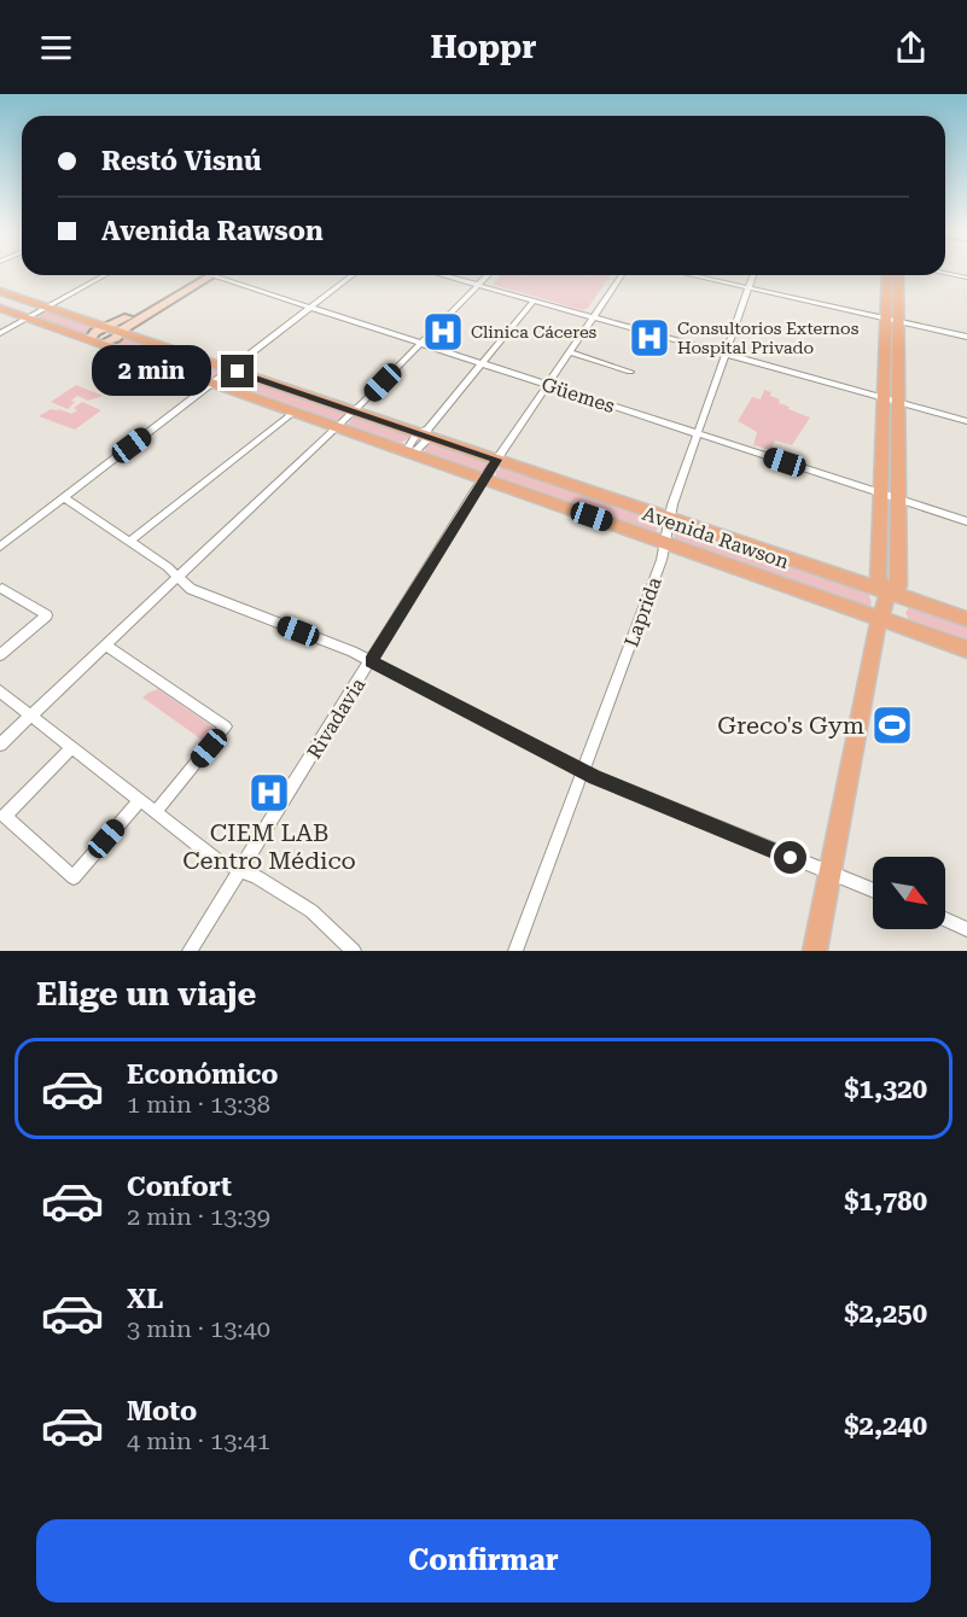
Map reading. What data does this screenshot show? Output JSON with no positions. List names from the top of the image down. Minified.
{"streets":{"main road":["Avenida Rawson"],"street":["Güemes","Laprida","Rivadavia"]},"crossings":[["Güemes","Laprida"],["Güemes","Rivadavia"],["Avenida Rawson","Laprida"],["Avenida Rawson","Rivadavia"]],"places":{"hospital":["Clinica Cáceres","Consultorios Externos Hospital Privado","CIEM LAB Centro Médico"],"sports":["Greco's Gym"]},"north":"bottom right","page":{"header":"Hoppr","banner":["Restó Visnú","Avenida Rawson"],"bubble":"2 min","heading":"Elige un viaje","list":[{"name":"Económico","note":"1 min · 13:38","value":"$1,320"},{"name":"Confort","note":"2 min · 13:39","value":"$1,780"},{"name":"XL","note":"3 min · 13:40","value":"$2,250"},{"name":"Moto","note":"4 min · 13:41","value":"$2,240"}],"buttons":"Confirmar"}}
